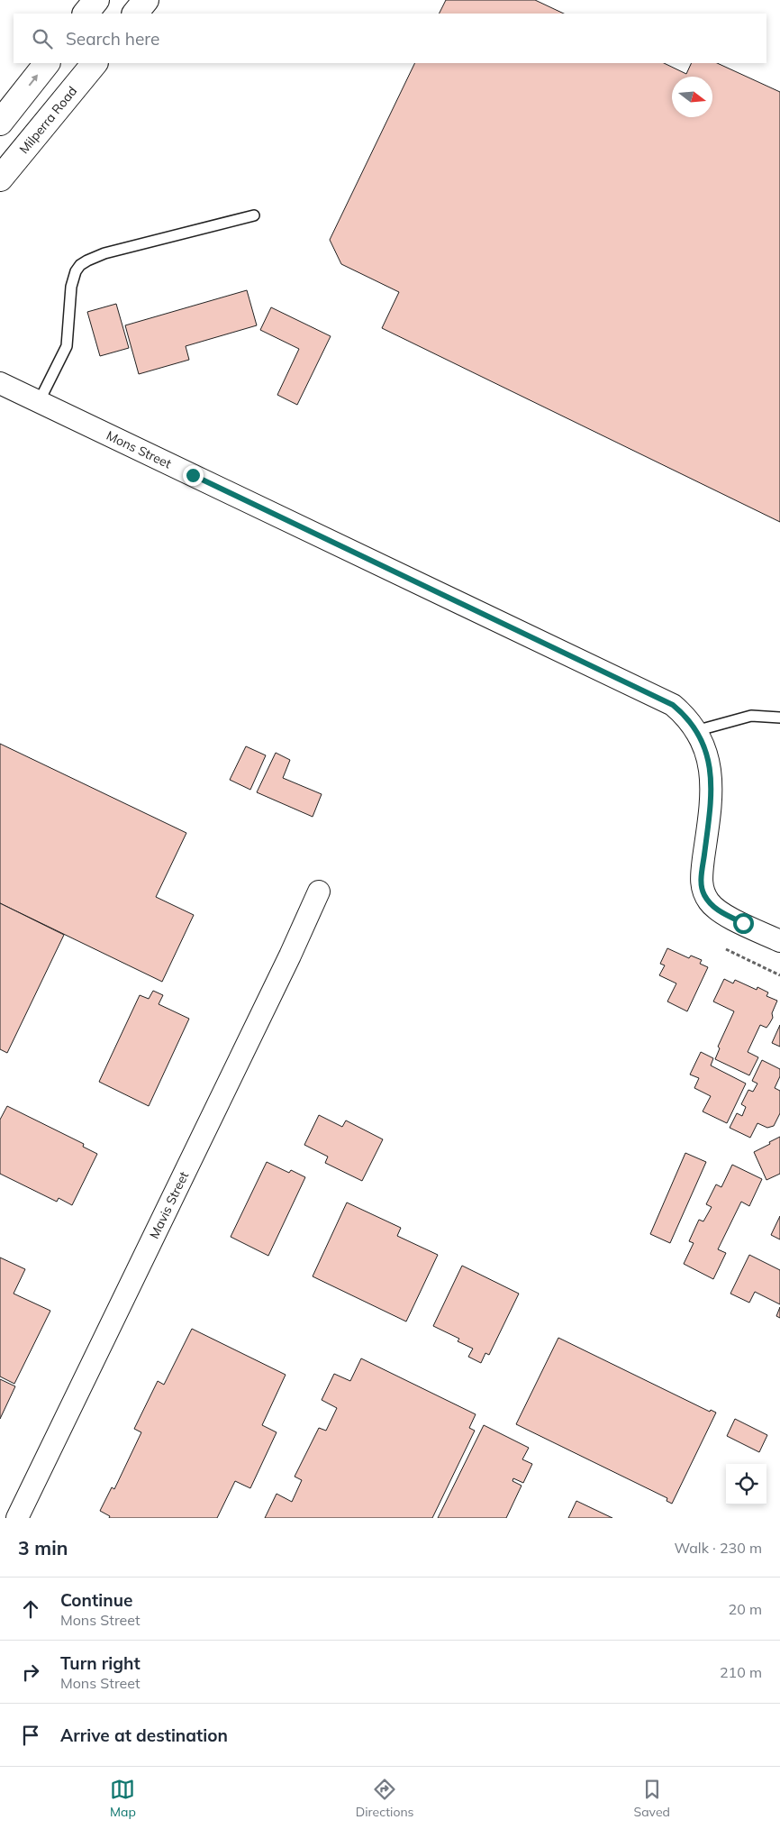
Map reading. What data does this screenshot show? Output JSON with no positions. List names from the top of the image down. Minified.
{"streets":{"highway":["Milperra Road"],"street":["Mons Street","Mavis Street"]},"north":"right","page":{"search":"Search here","heading":["3 min","Walk · 230 m"],"list":[["Continue","Mons Street","20 m"],["Turn right","Mons Street","210 m"],"Arrive at destination"],"nav":["Map","Directions","Saved"]}}
